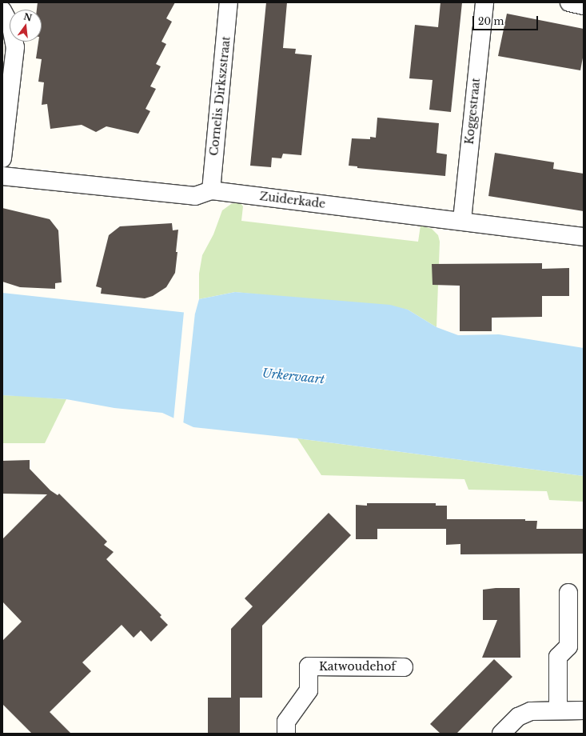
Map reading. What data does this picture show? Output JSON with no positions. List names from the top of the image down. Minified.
{"streets":{"street":["Cornelis Dirkszstraat","Koggestraat","Zuiderkade","Katwoudehof"]},"crossings":[["Cornelis Dirkszstraat","Zuiderkade"],["Koggestraat","Zuiderkade"]],"water":["Urkervaart"],"scale_bar":"20 m","north":"top"}
